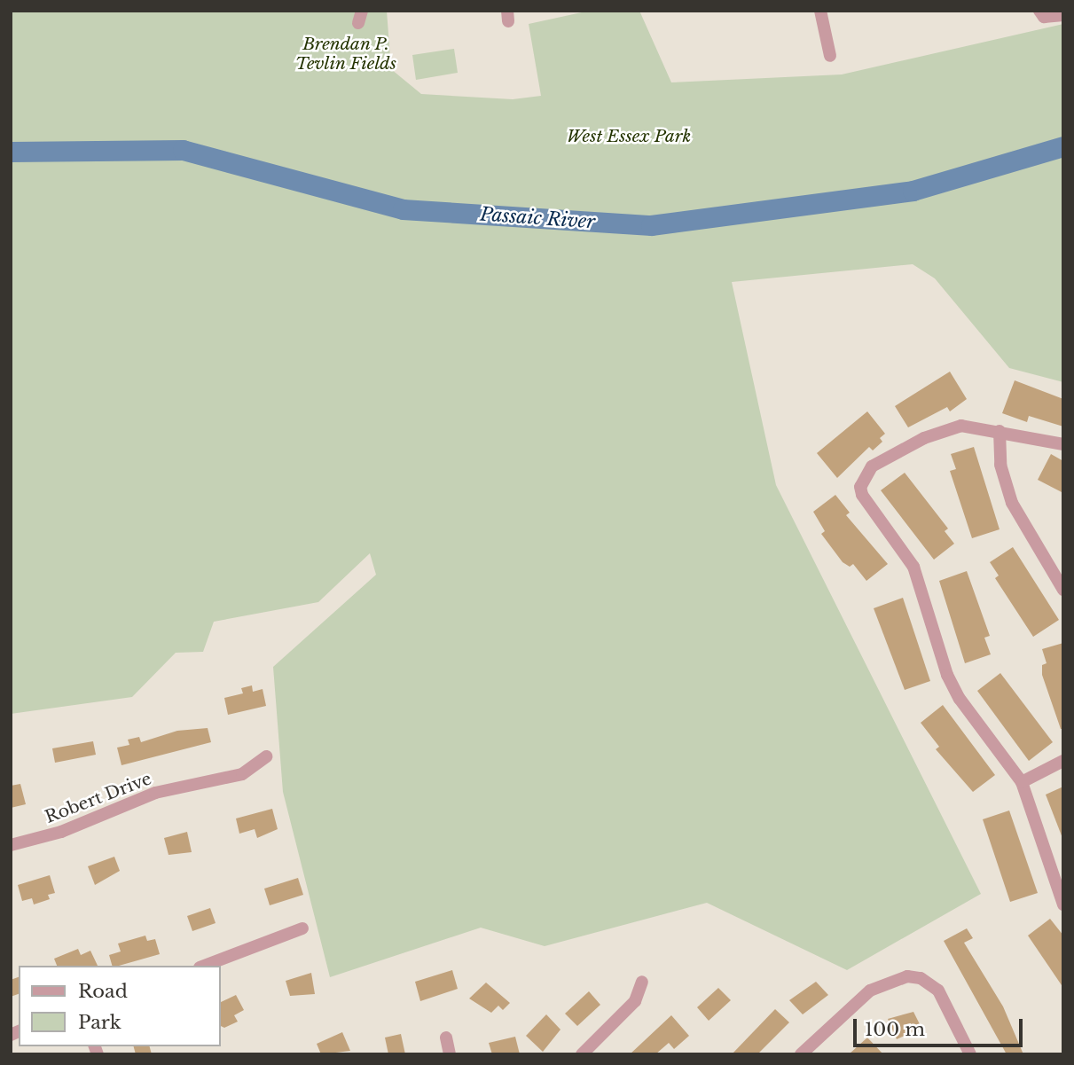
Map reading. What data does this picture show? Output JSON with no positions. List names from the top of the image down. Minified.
{"streets":{"street":["Robert Drive"]},"water":["Passaic River"],"parks":["Brendan P. Tevlin Fields","West Essex Park"],"legend":["Road","Park"],"scale_bar":"100 m"}
